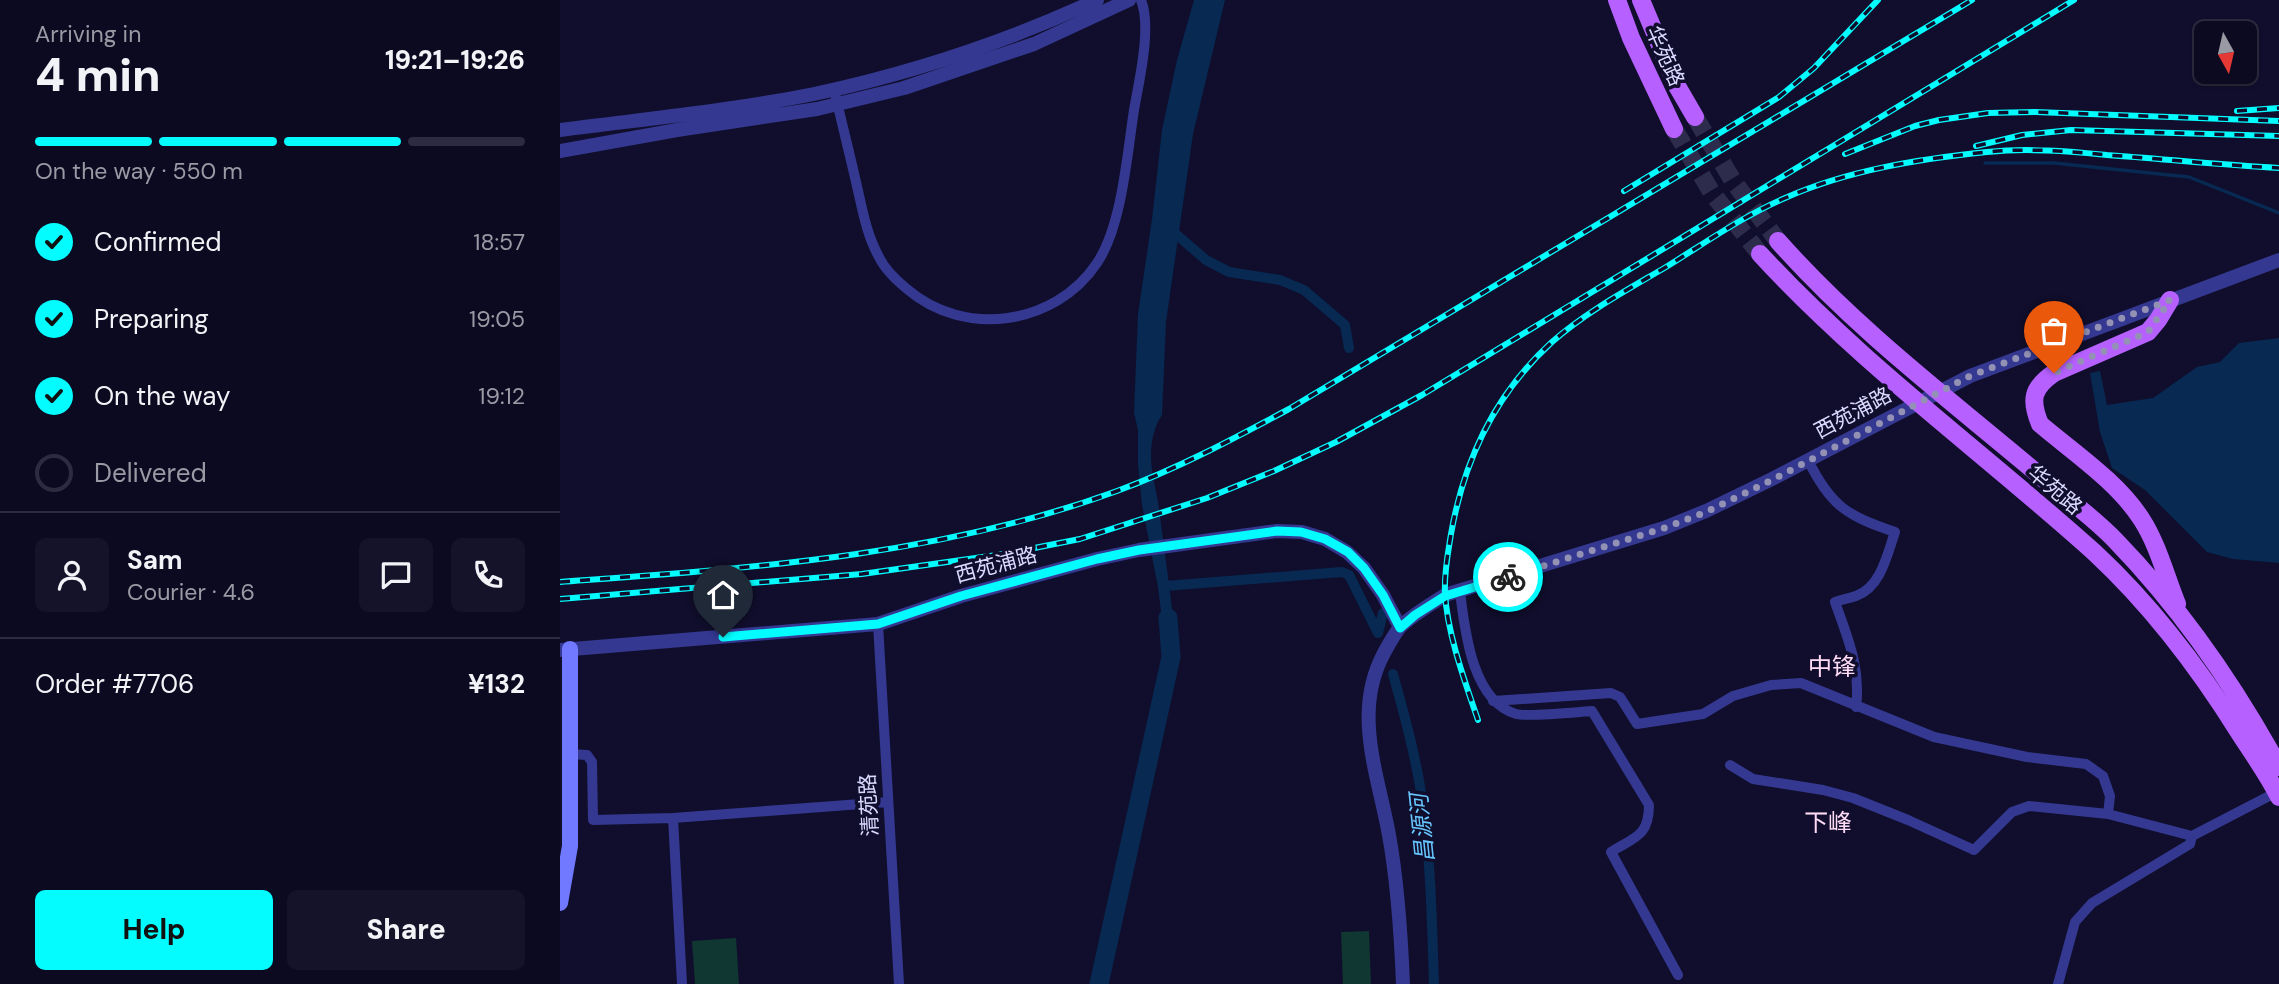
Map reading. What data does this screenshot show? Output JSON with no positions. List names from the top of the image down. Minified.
{"streets":{"main road":["华苑路"],"street":["西苑浦路","清苑路"]},"crossings":[["西苑浦路","清苑路"]],"districts":["中锋","下峰"],"water":["昌源河"],"north":"bottom","page":{"heading":["4 min","Arriving in","19:21–19:26"],"panel":["Sam","Courier · 4.6","Order #7706","¥132"],"bar":"On the way · 550 m","list":[["Confirmed","18:57"],["Preparing","19:05"],["On the way","19:12"],"Delivered"],"buttons":["Help","Share"]}}
